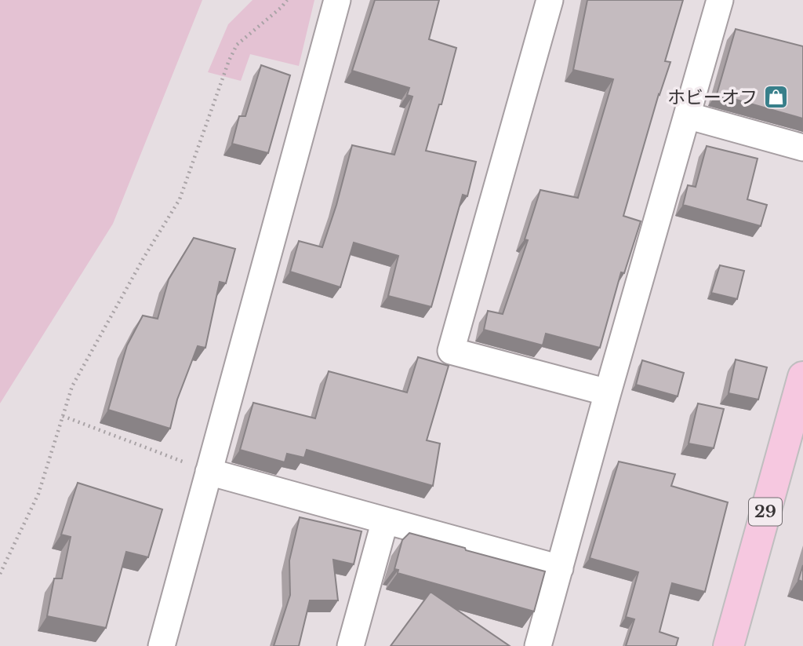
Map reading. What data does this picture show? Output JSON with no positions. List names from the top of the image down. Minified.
{"streets":{"main road":["29"]},"places":{"shop":["ホビーオフ"]}}
